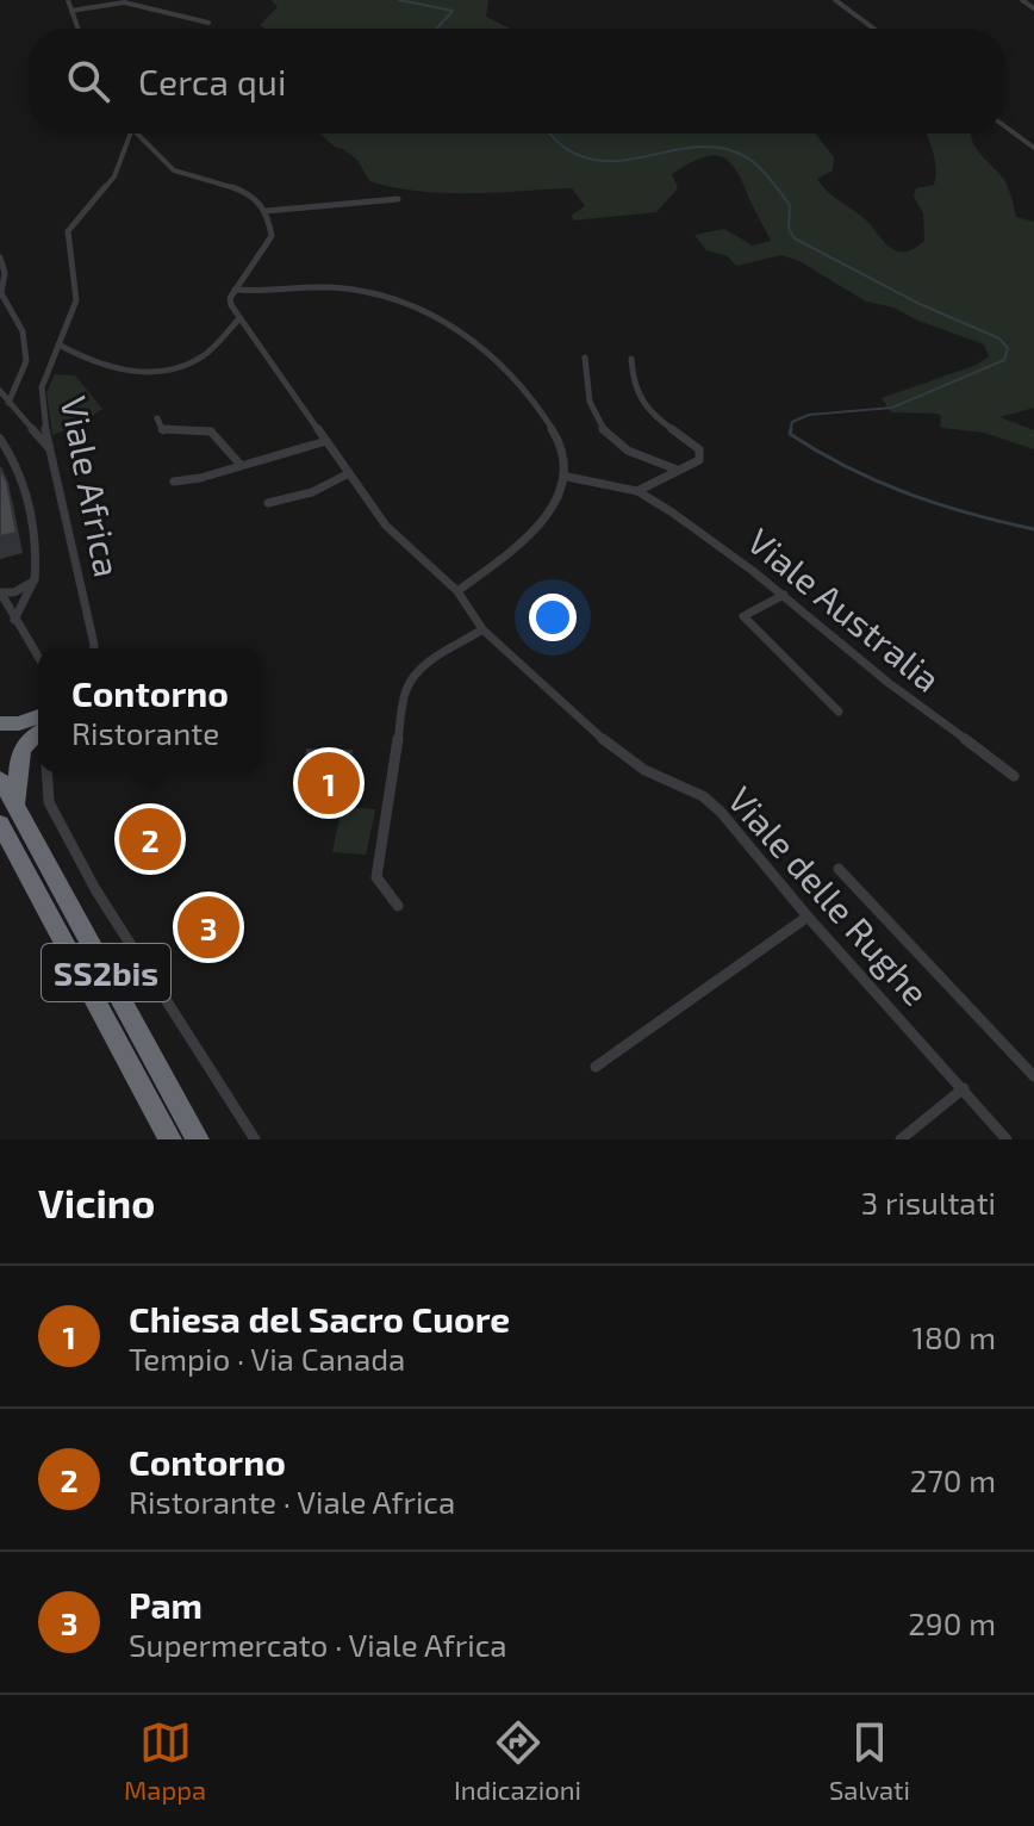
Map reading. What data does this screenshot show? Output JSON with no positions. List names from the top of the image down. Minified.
{"streets":{"highway":["SS2bis"],"street":["Viale Africa","Viale Australia","Viale delle Rughe"]},"page":{"search":"Cerca qui","popup":["Contorno","Ristorante"],"pins":["1","2","3"],"heading":["Vicino","3 risultati"],"list":[{"mark":"1","name":"Chiesa del Sacro Cuore","note":"Tempio · Via Canada","value":"180 m"},{"mark":"2","name":"Contorno","note":"Ristorante · Viale Africa","value":"270 m"},{"mark":"3","name":"Pam","note":"Supermercato · Viale Africa","value":"290 m"}],"nav":["Mappa","Indicazioni","Salvati"]}}
